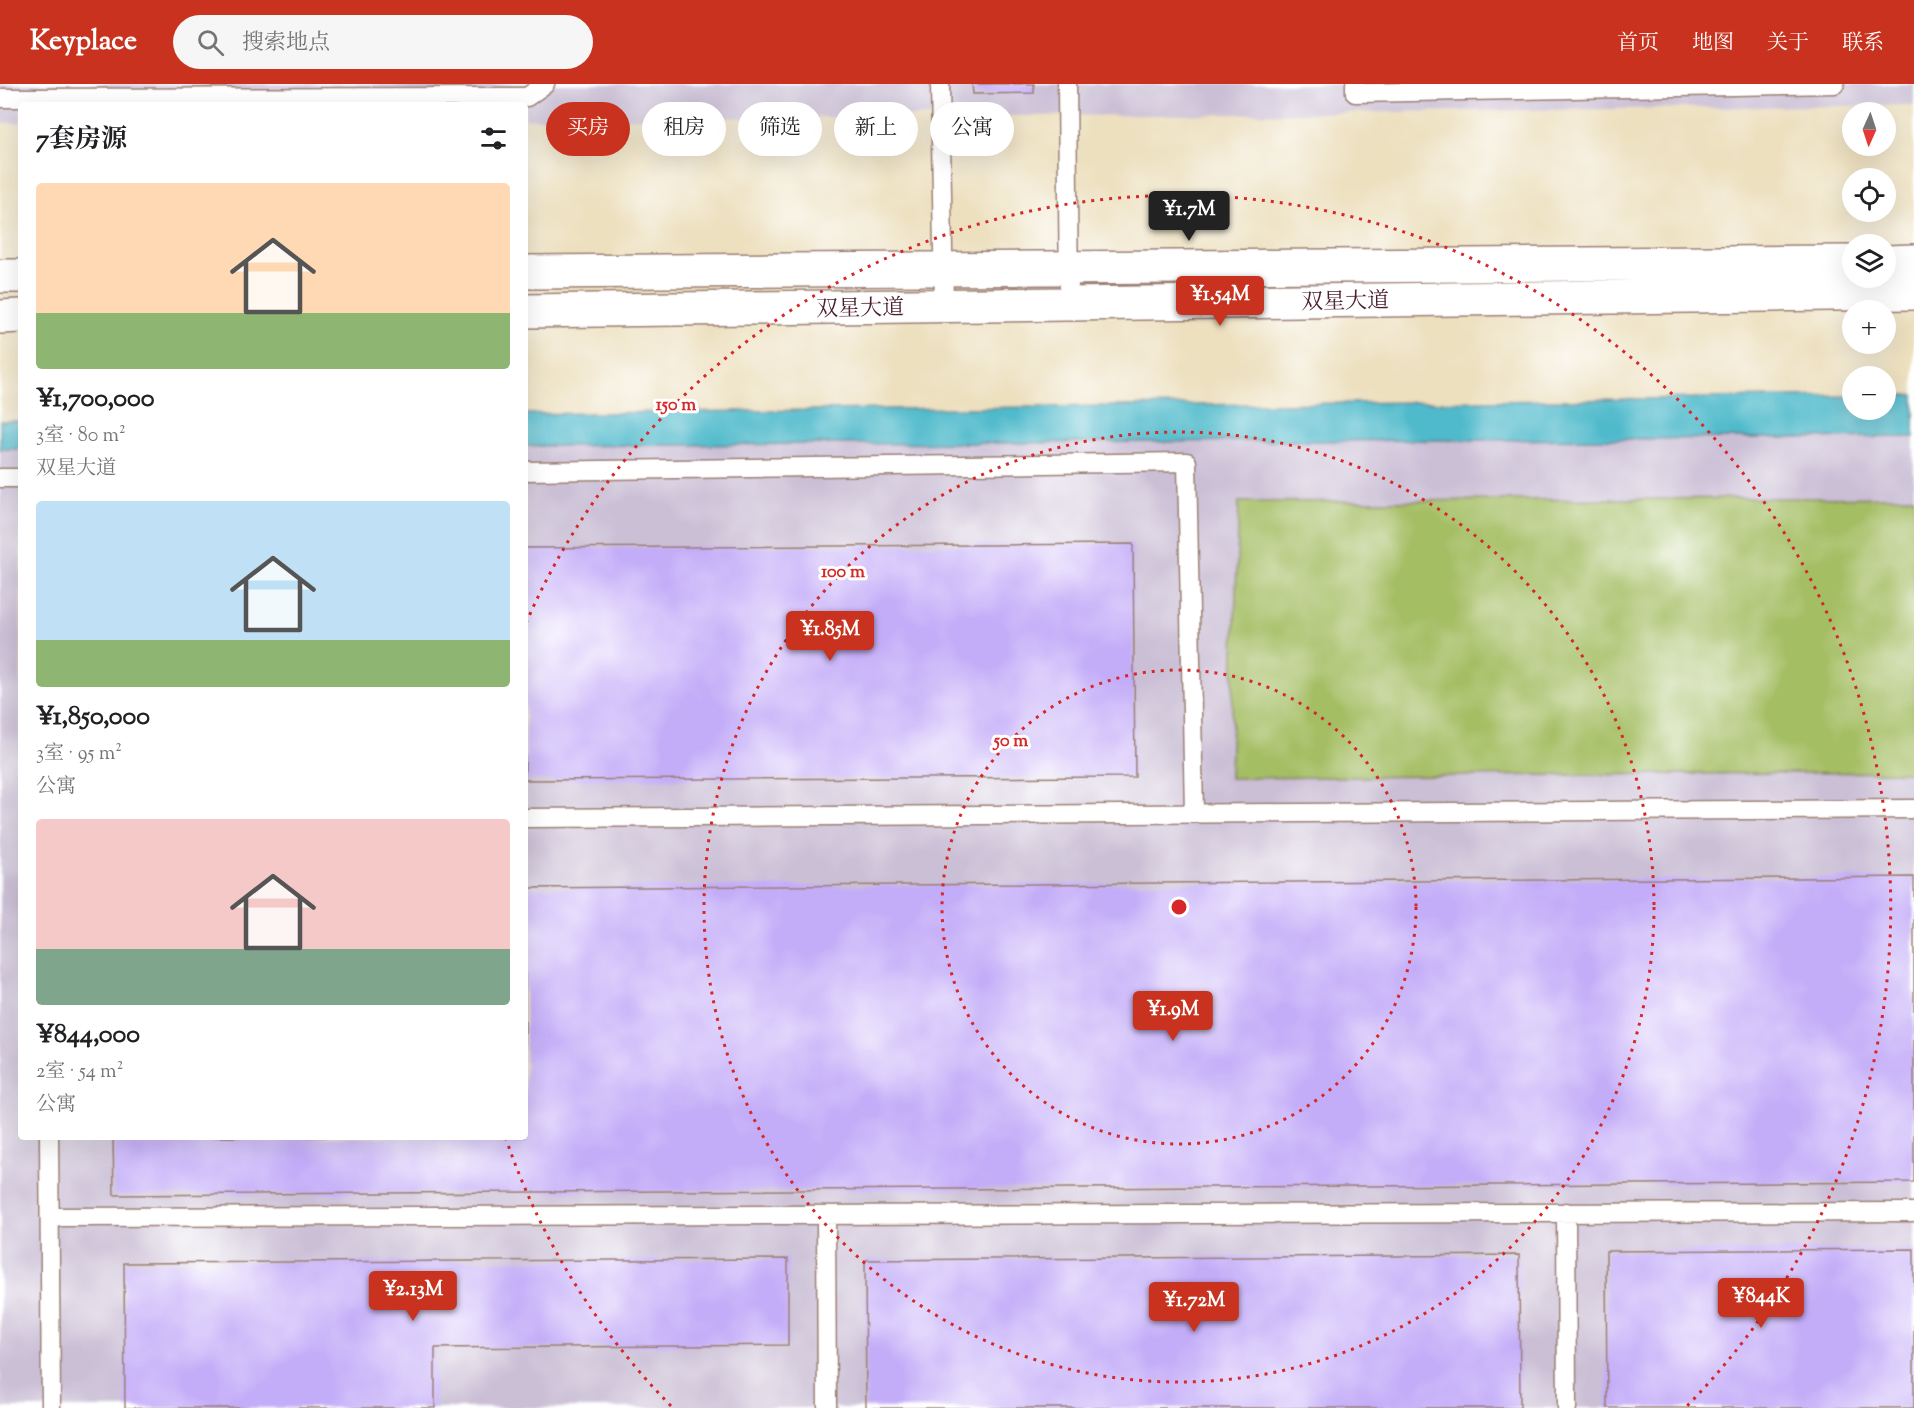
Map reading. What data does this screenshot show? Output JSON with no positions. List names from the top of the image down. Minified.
{"streets":{"street":["双星大道"]},"north":"bottom","page":{"header":"Keyplace","search":"搜索地点","nav":["首页","地图","关于","联系"],"map_buttons":["+","−"],"chip":["买房","租房","筛选","新上","公寓"],"heading":"7套房源","list":[{"name":"¥1,700,000","note":"3室 · 80 m² · 双星大道"},{"name":"¥1,850,000","note":"3室 · 95 m² · 公寓"},{"name":"¥844,000","note":"2室 · 54 m² · 公寓"}],"price":["¥1.7M","¥1.54M","¥1.85M","¥1.9M","¥2.13M","¥844K","¥1.72M"]},"rings":["150 m","100 m","50 m"]}
